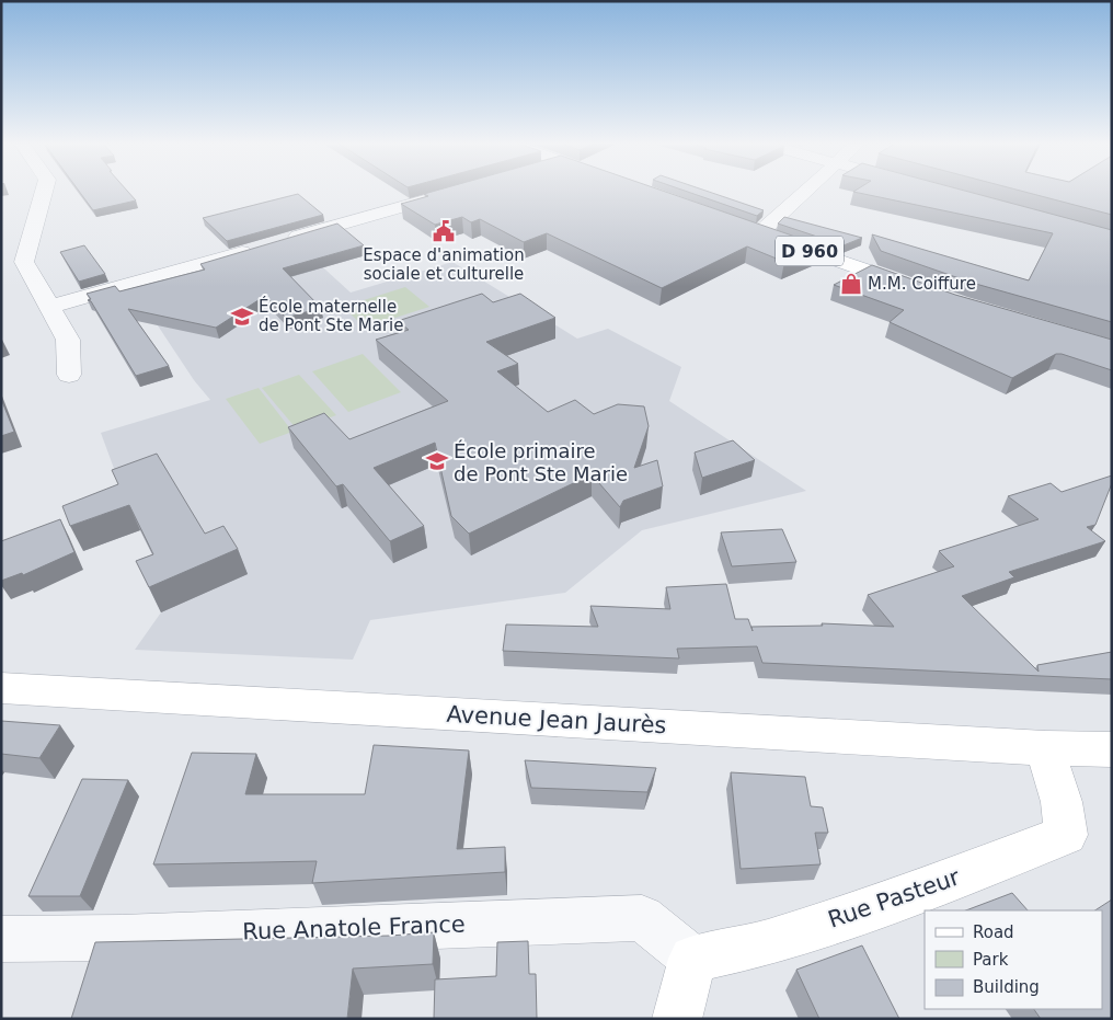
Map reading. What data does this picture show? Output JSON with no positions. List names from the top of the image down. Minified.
{"streets":{"main road":["D 960","Avenue Jean Jaurès","Rue Pasteur"],"street":["Rue Anatole France"]},"crossings":[["Avenue Jean Jaurès","Rue Pasteur"],["Rue Pasteur","Rue Anatole France"]],"places":{"public building":["Espace d'animation sociale et culturelle"],"shop":["M.M. Coiffure"],"school or university":["École maternelle de Pont Ste Marie","École primaire de Pont Ste Marie"]},"legend":["Road","Park","Building"]}
